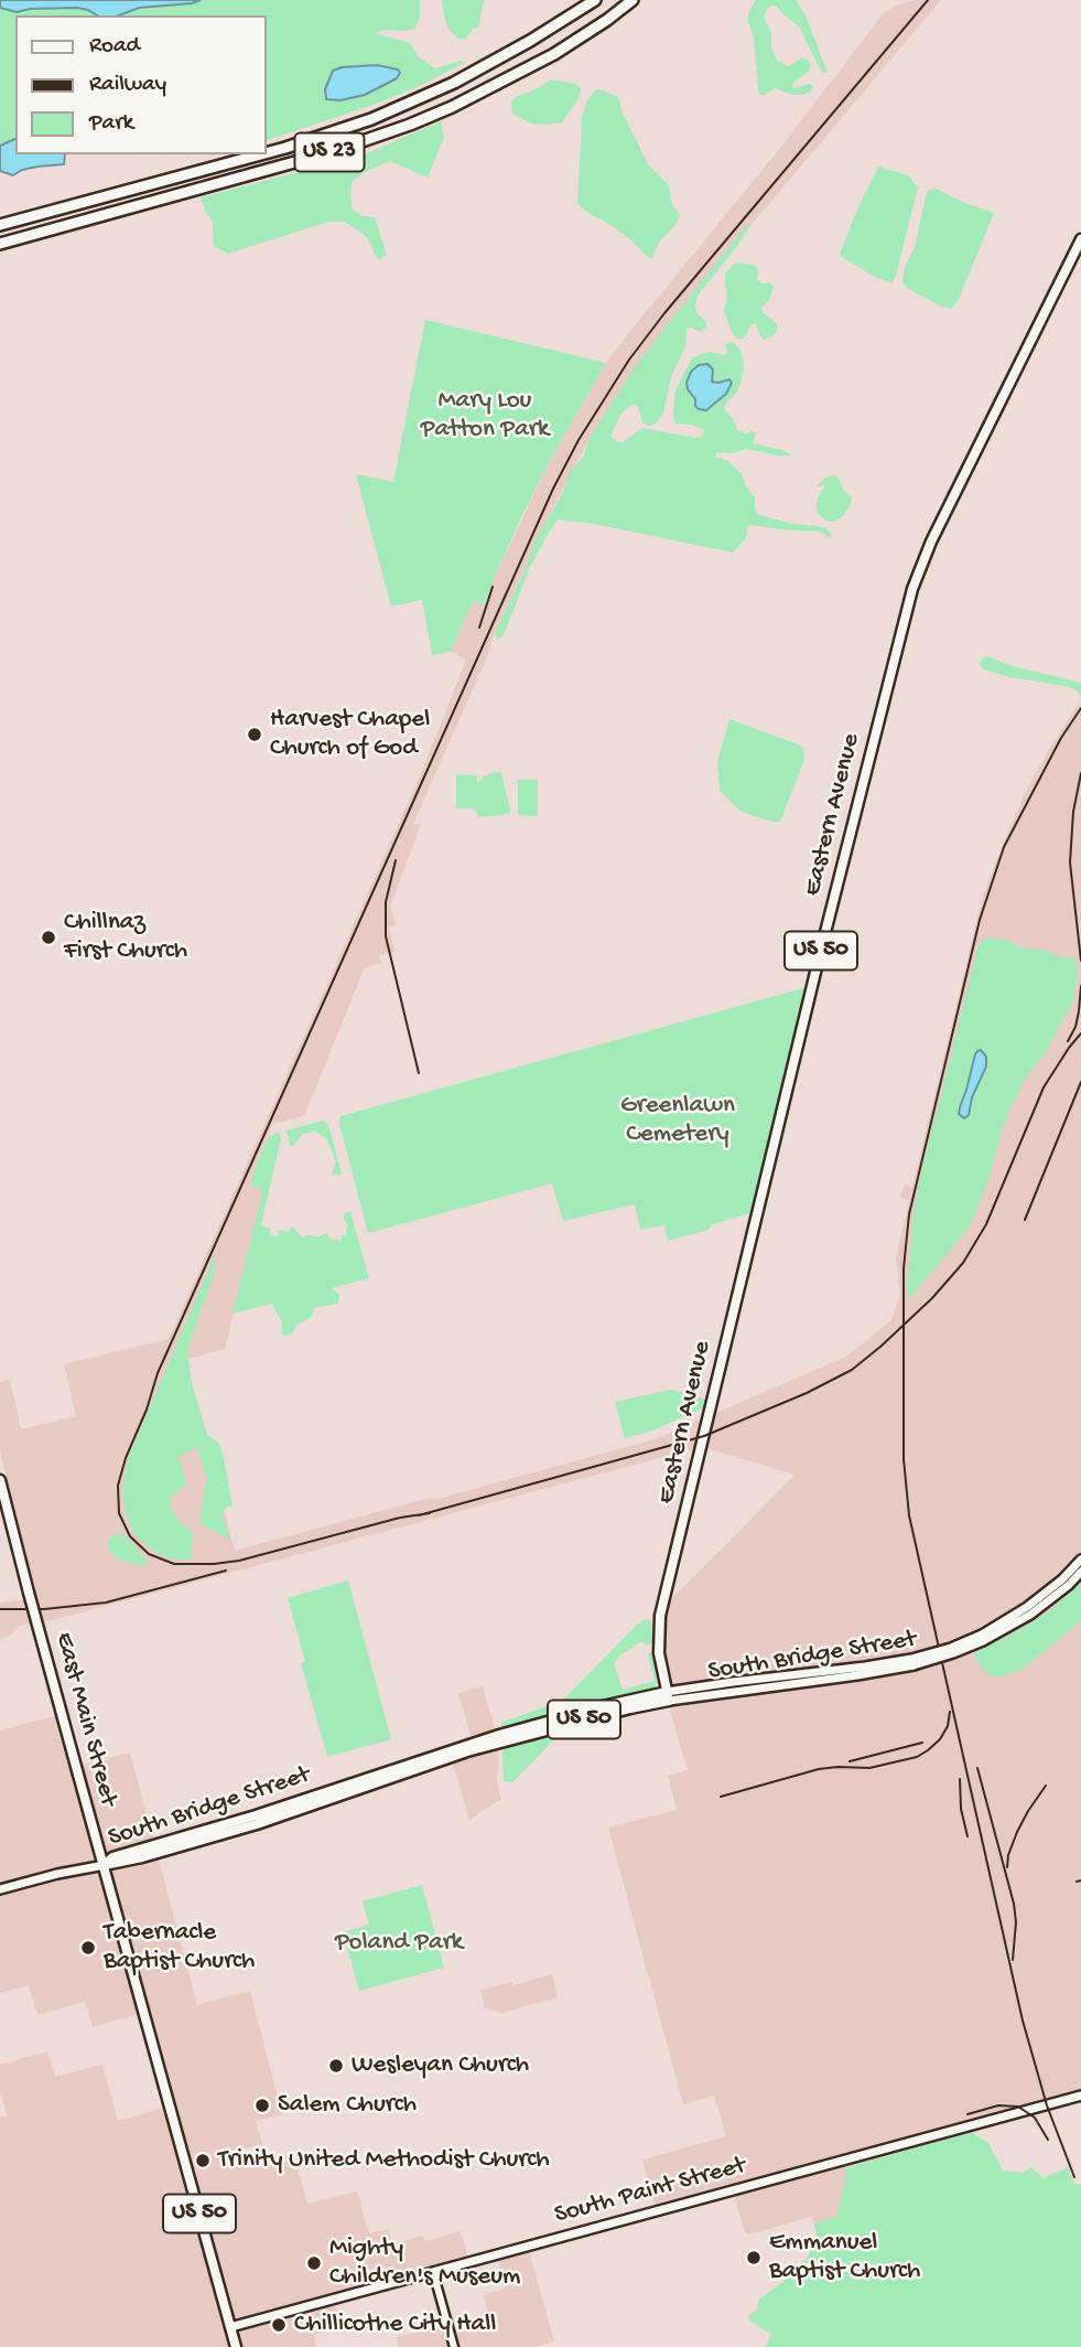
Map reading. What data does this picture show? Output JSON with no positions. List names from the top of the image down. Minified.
{"streets":{"highway":["US 23"],"main road":["Eastern Avenue","US 50","South Bridge Street","East Main Street","South Paint Street"]},"crossings":[["Eastern Avenue","South Bridge Street"],["US 50","East Main Street"],["US 50","South Paint Street"],["South Bridge Street","East Main Street"],["East Main Street","South Paint Street"]],"parks":["Mary Lou Patton Park","Greenlawn Cemetery","Poland Park"],"places":["Harvest Chapel Church of God","Chillnaz First Church","Tabernacle Baptist Church","Wesleyan Church","Salem Church","Trinity United Methodist Church","Emmanuel Baptist Church","Mighty Children's Museum","Chillicothe City Hall"],"legend":["Road","Railway","Park"]}
